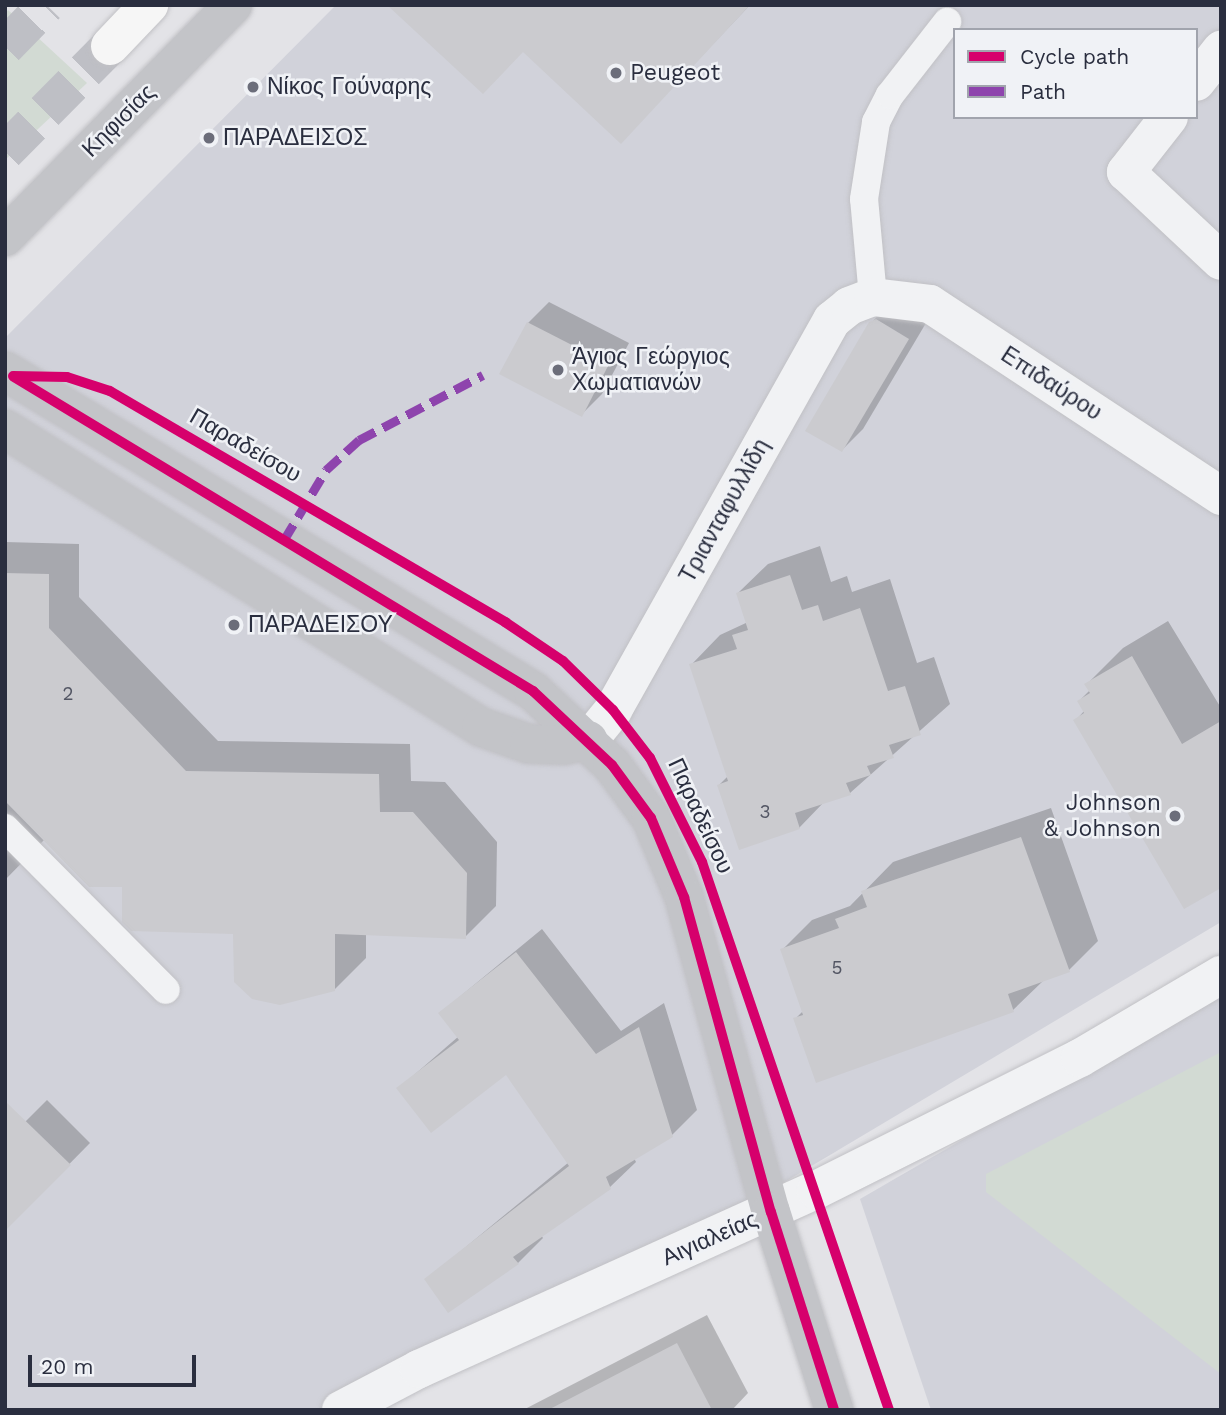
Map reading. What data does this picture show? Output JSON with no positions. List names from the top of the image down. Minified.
{"streets":{"street":["Κηφισίας","Επιδαύρου","Παραδείσου","Τριανταφυλλίδη","Αιγιαλείας"]},"crossings":[["Επιδαύρου","Τριανταφυλλίδη"],["Παραδείσου","Τριανταφυλλίδη"],["Παραδείσου","Αιγιαλείας"]],"places":["Peugeot","Νίκος Γούναρης","ΠΑΡΑΔΕΙΣΟΣ","Άγιος Γεώργιος Χωματιανών","ΠΑΡΑΔΕΙΣΟΥ","Johnson & Johnson"],"house_numbers":["2","3","5"],"legend":["Cycle path","Path"],"scale_bar":"20 m"}
